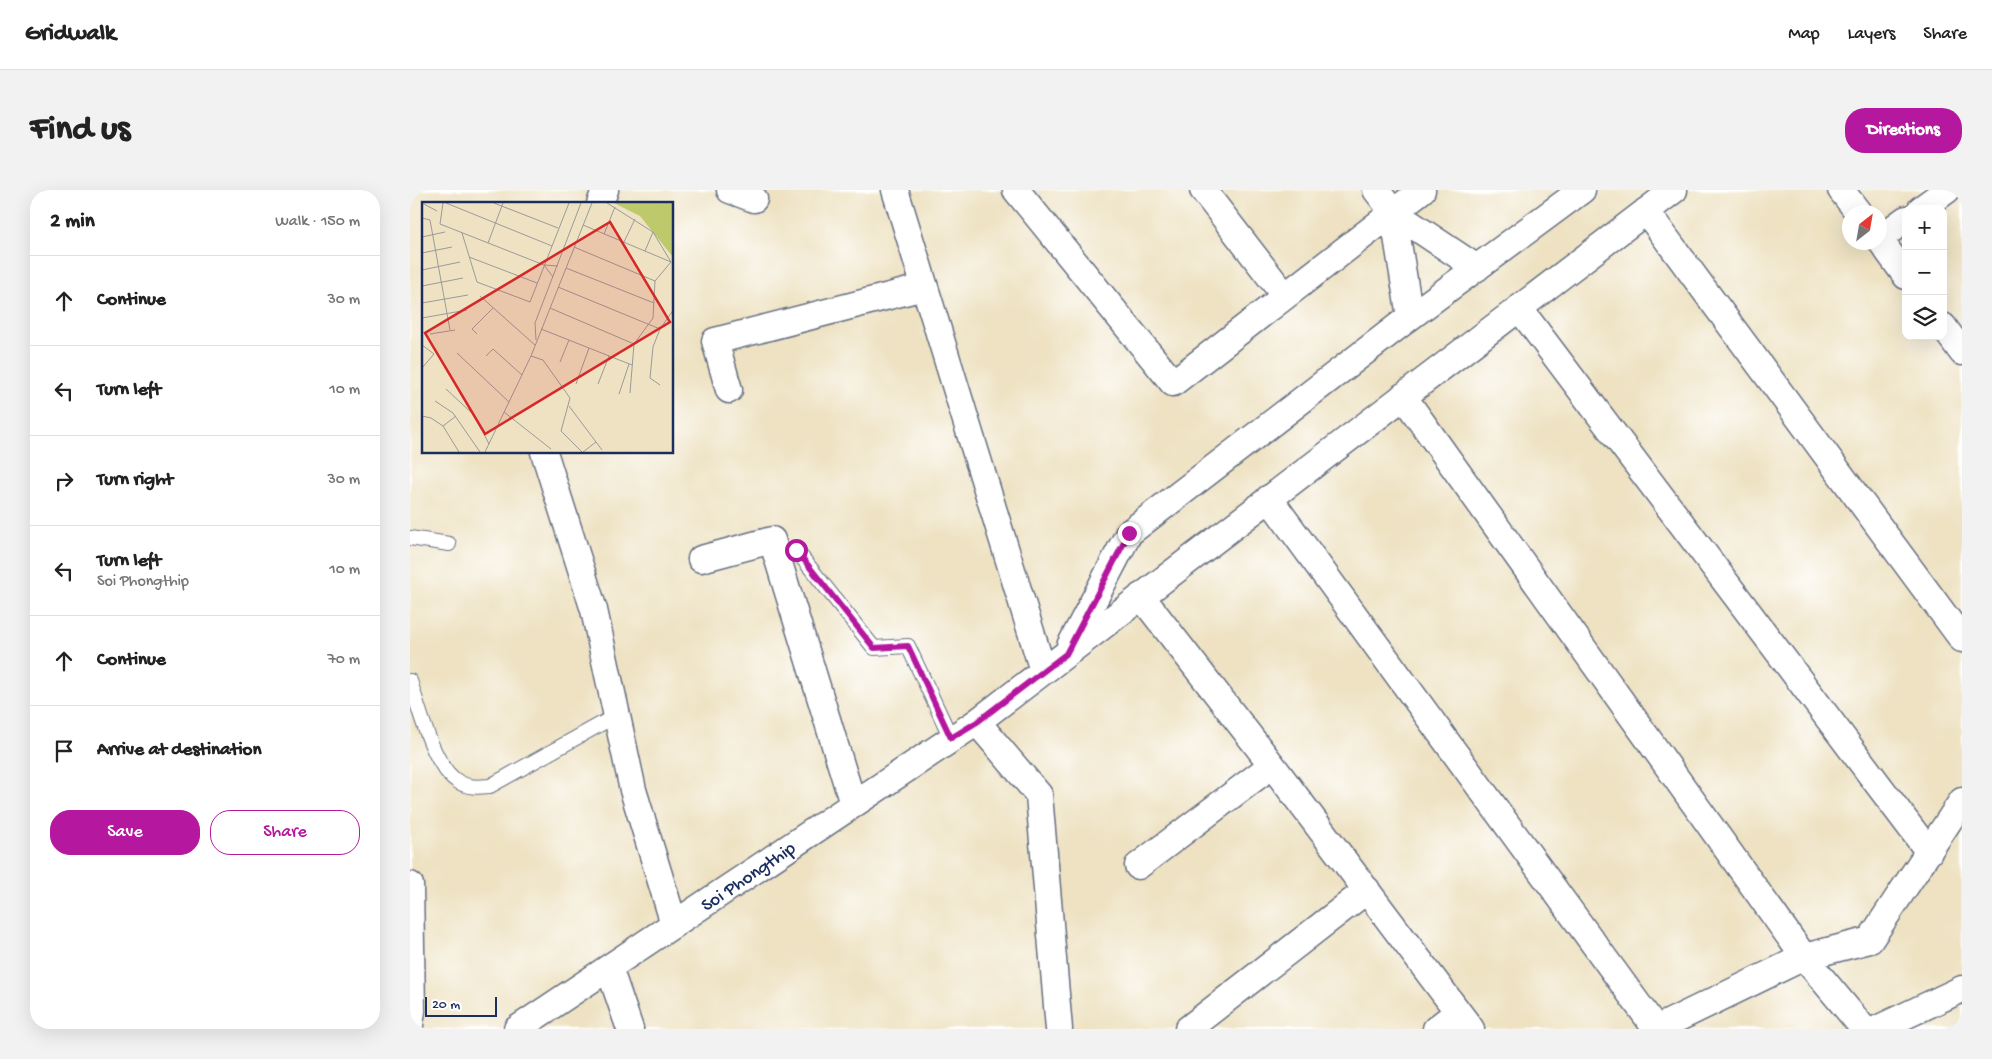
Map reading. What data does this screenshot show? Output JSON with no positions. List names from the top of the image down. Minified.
{"streets":{"street":["Soi Phongthip"]},"scale_bar":"20 m","north":"top right","page":{"header":"Gridwalk","nav":["Map","Layers","Share"],"buttons":["Directions",["Save","Share"]],"title":"Find us","heading":["2 min","Walk · 150 m"],"map_buttons":["+","−"],"list":[["Continue","30 m"],["Turn left","10 m"],["Turn right","30 m"],["Turn left","Soi Phongthip","10 m"],["Continue","70 m"],"Arrive at destination"],"scale":"20 m"}}
